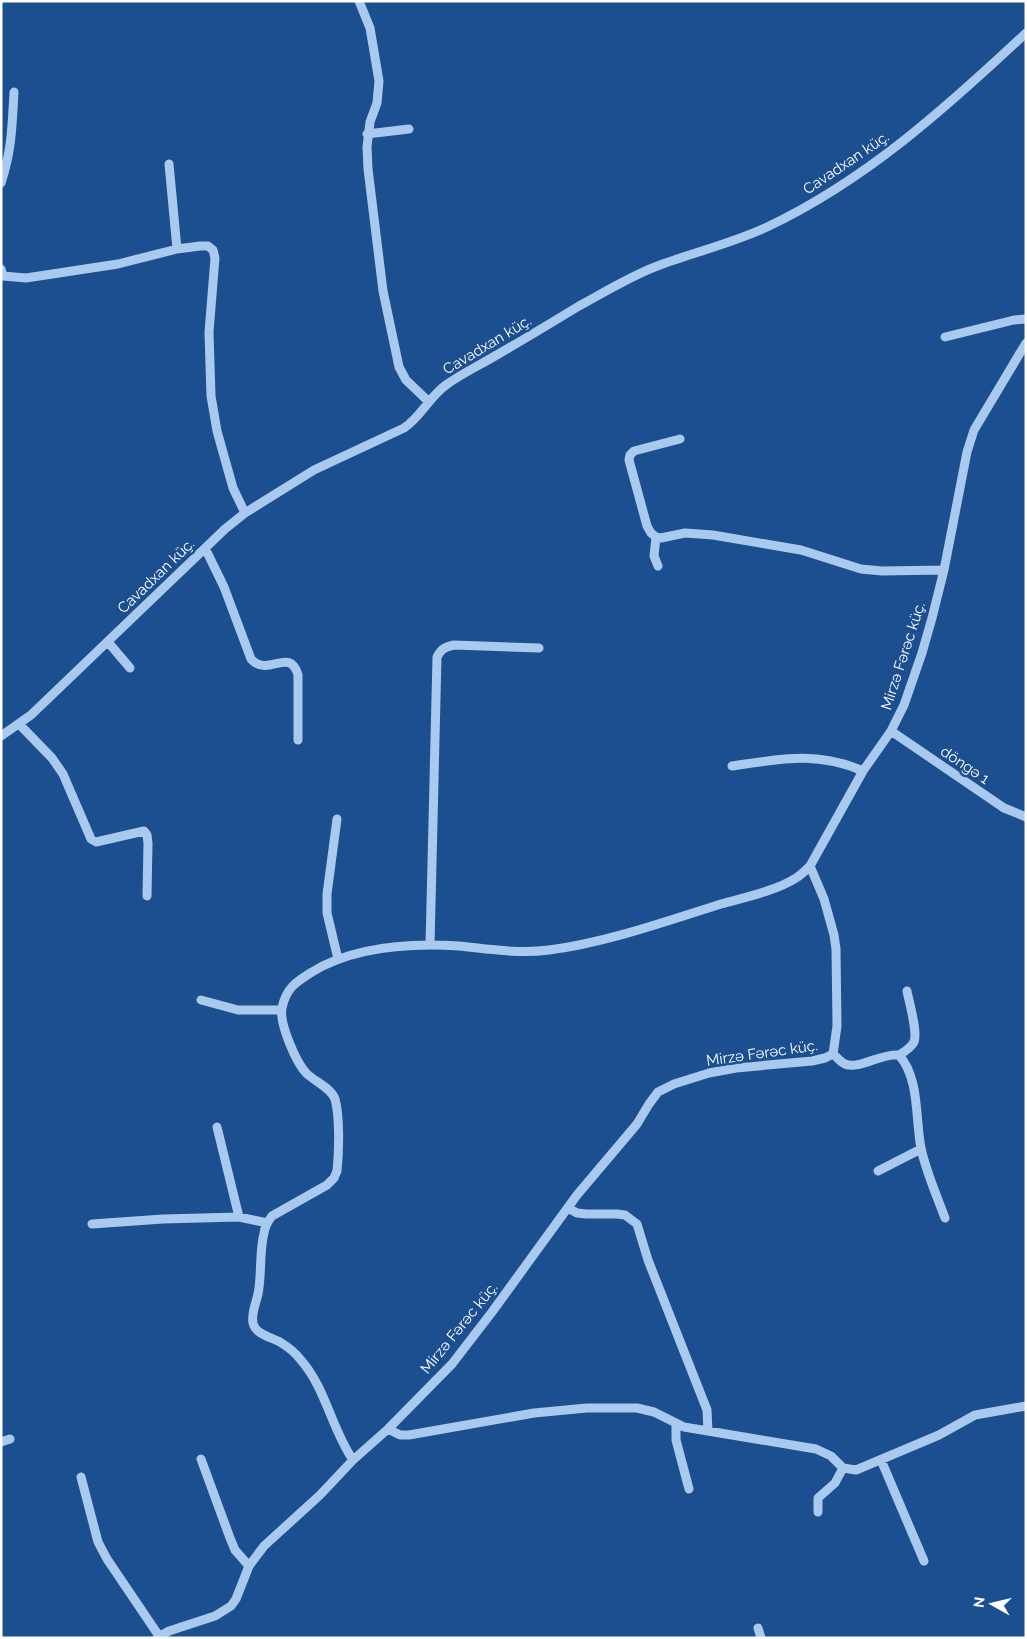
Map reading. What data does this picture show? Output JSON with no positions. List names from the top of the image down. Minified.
{"streets":{"street":["Cavadxan küç.","Mirzə Fərəc küç.","döngə 1"]},"crossings":[["Mirzə Fərəc küç.","döngə 1"]],"north":"left"}
